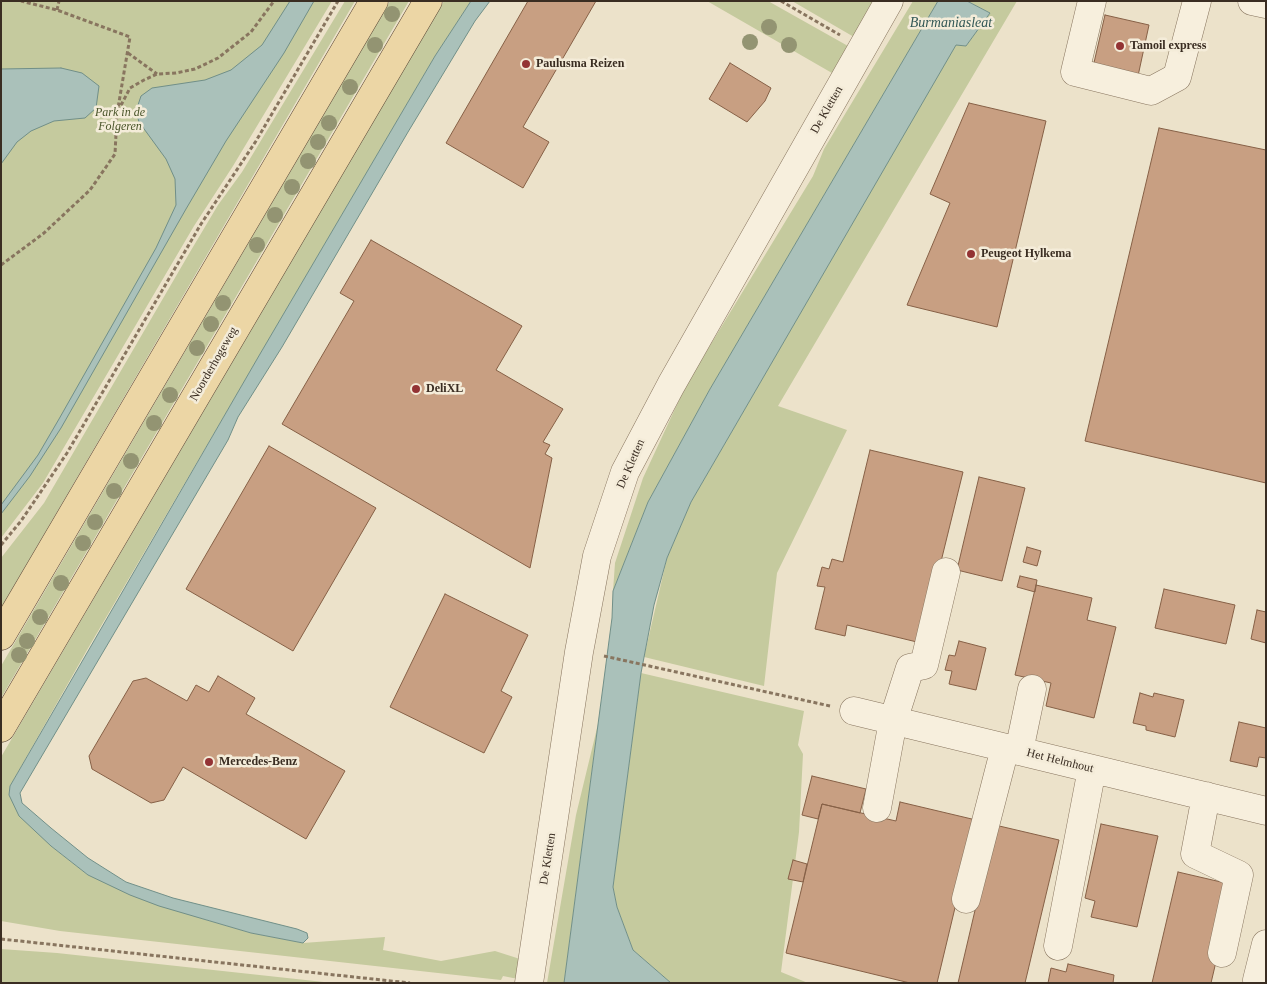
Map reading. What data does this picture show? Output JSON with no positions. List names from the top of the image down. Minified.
{"streets":{"main road":["Noorderhogeweg"],"street":["De Kletten","Het Helmhout"]},"water":["Burmaniasleat"],"parks":["Park in de Folgeren"],"places":["Tamoil express","Paulusma Reizen","Peugeot Hylkema","DeliXL","Mercedes-Benz"]}
